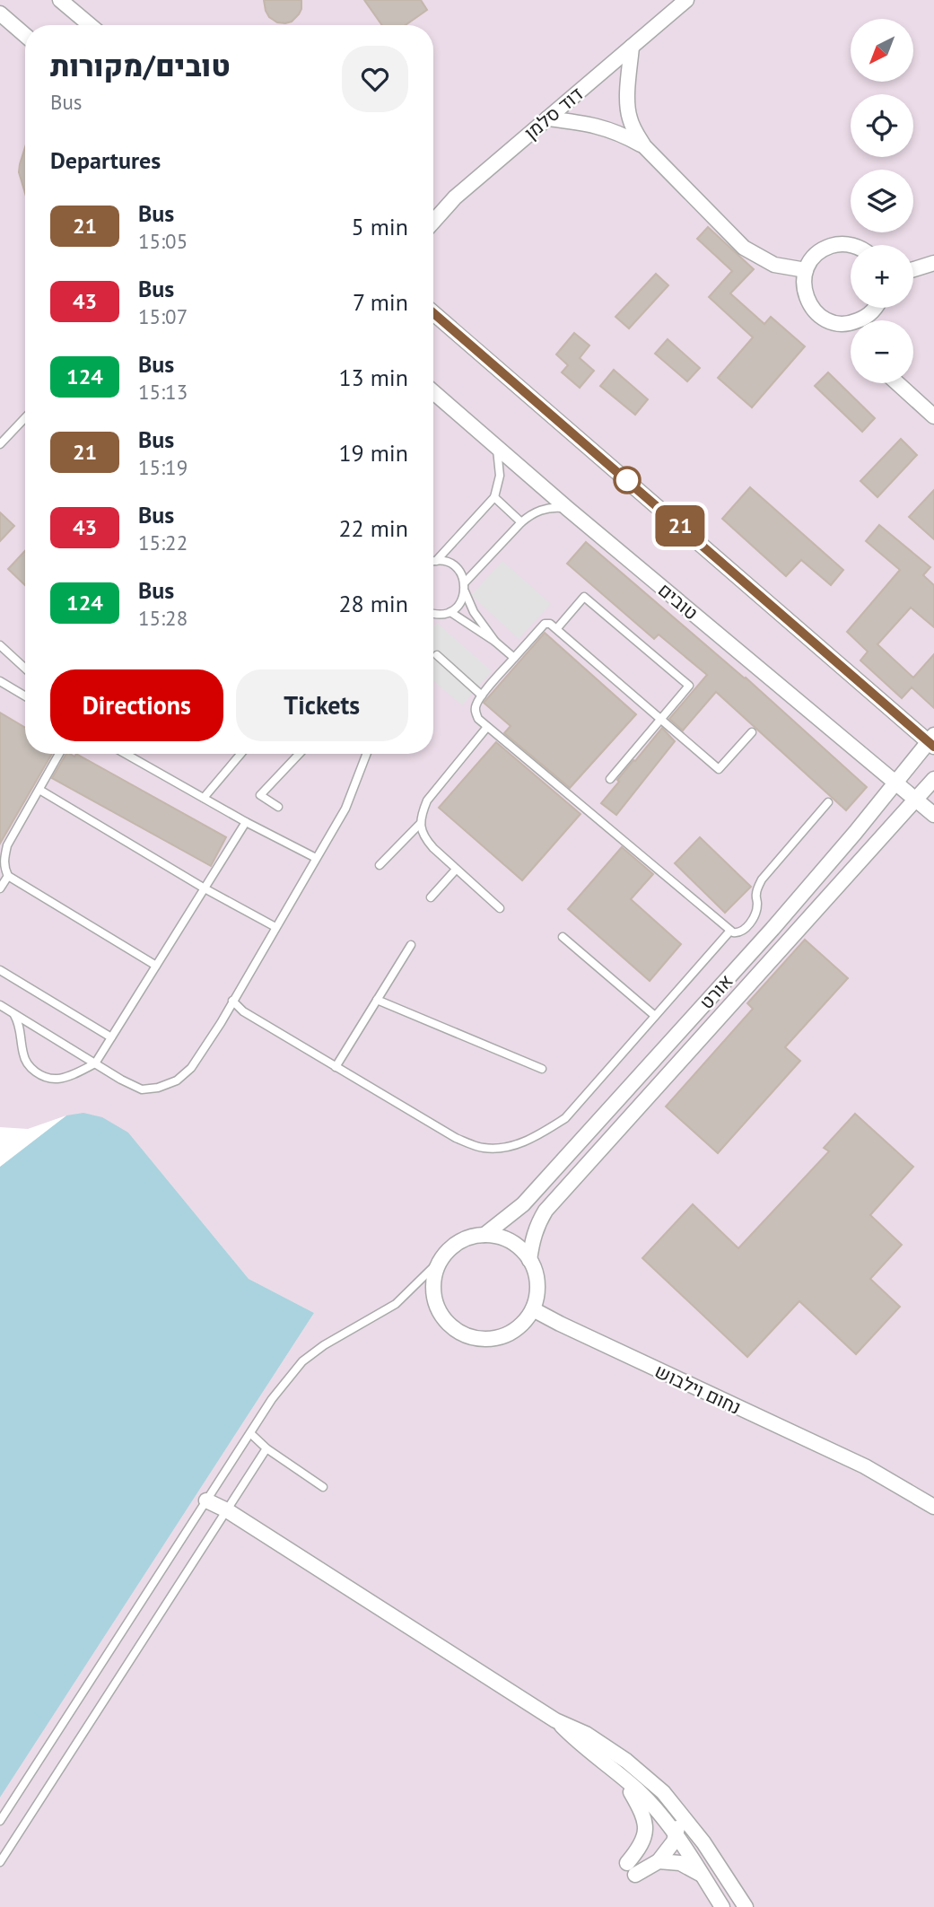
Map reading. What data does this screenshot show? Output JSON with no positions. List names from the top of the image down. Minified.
{"streets":{"street":["דוד סלמן","טובים","אורט","נחום וילבוש"]},"crossings":[["טובים","אורט"],["אורט","נחום וילבוש"]],"lines":["bus line 21"],"north":"bottom left","page":{"on_map":"21","map_buttons":["+","−"],"heading":[["טובים/מקורות","Bus"],"Departures"],"list":[{"mark":"21","name":"Bus","note":"15:05","value":"5 min"},{"mark":"43","name":"Bus","note":"15:07","value":"7 min"},{"mark":"124","name":"Bus","note":"15:13","value":"13 min"},{"mark":"21","name":"Bus","note":"15:19","value":"19 min"},{"mark":"43","name":"Bus","note":"15:22","value":"22 min"},{"mark":"124","name":"Bus","note":"15:28","value":"28 min"}],"buttons":["Directions","Tickets"]}}
